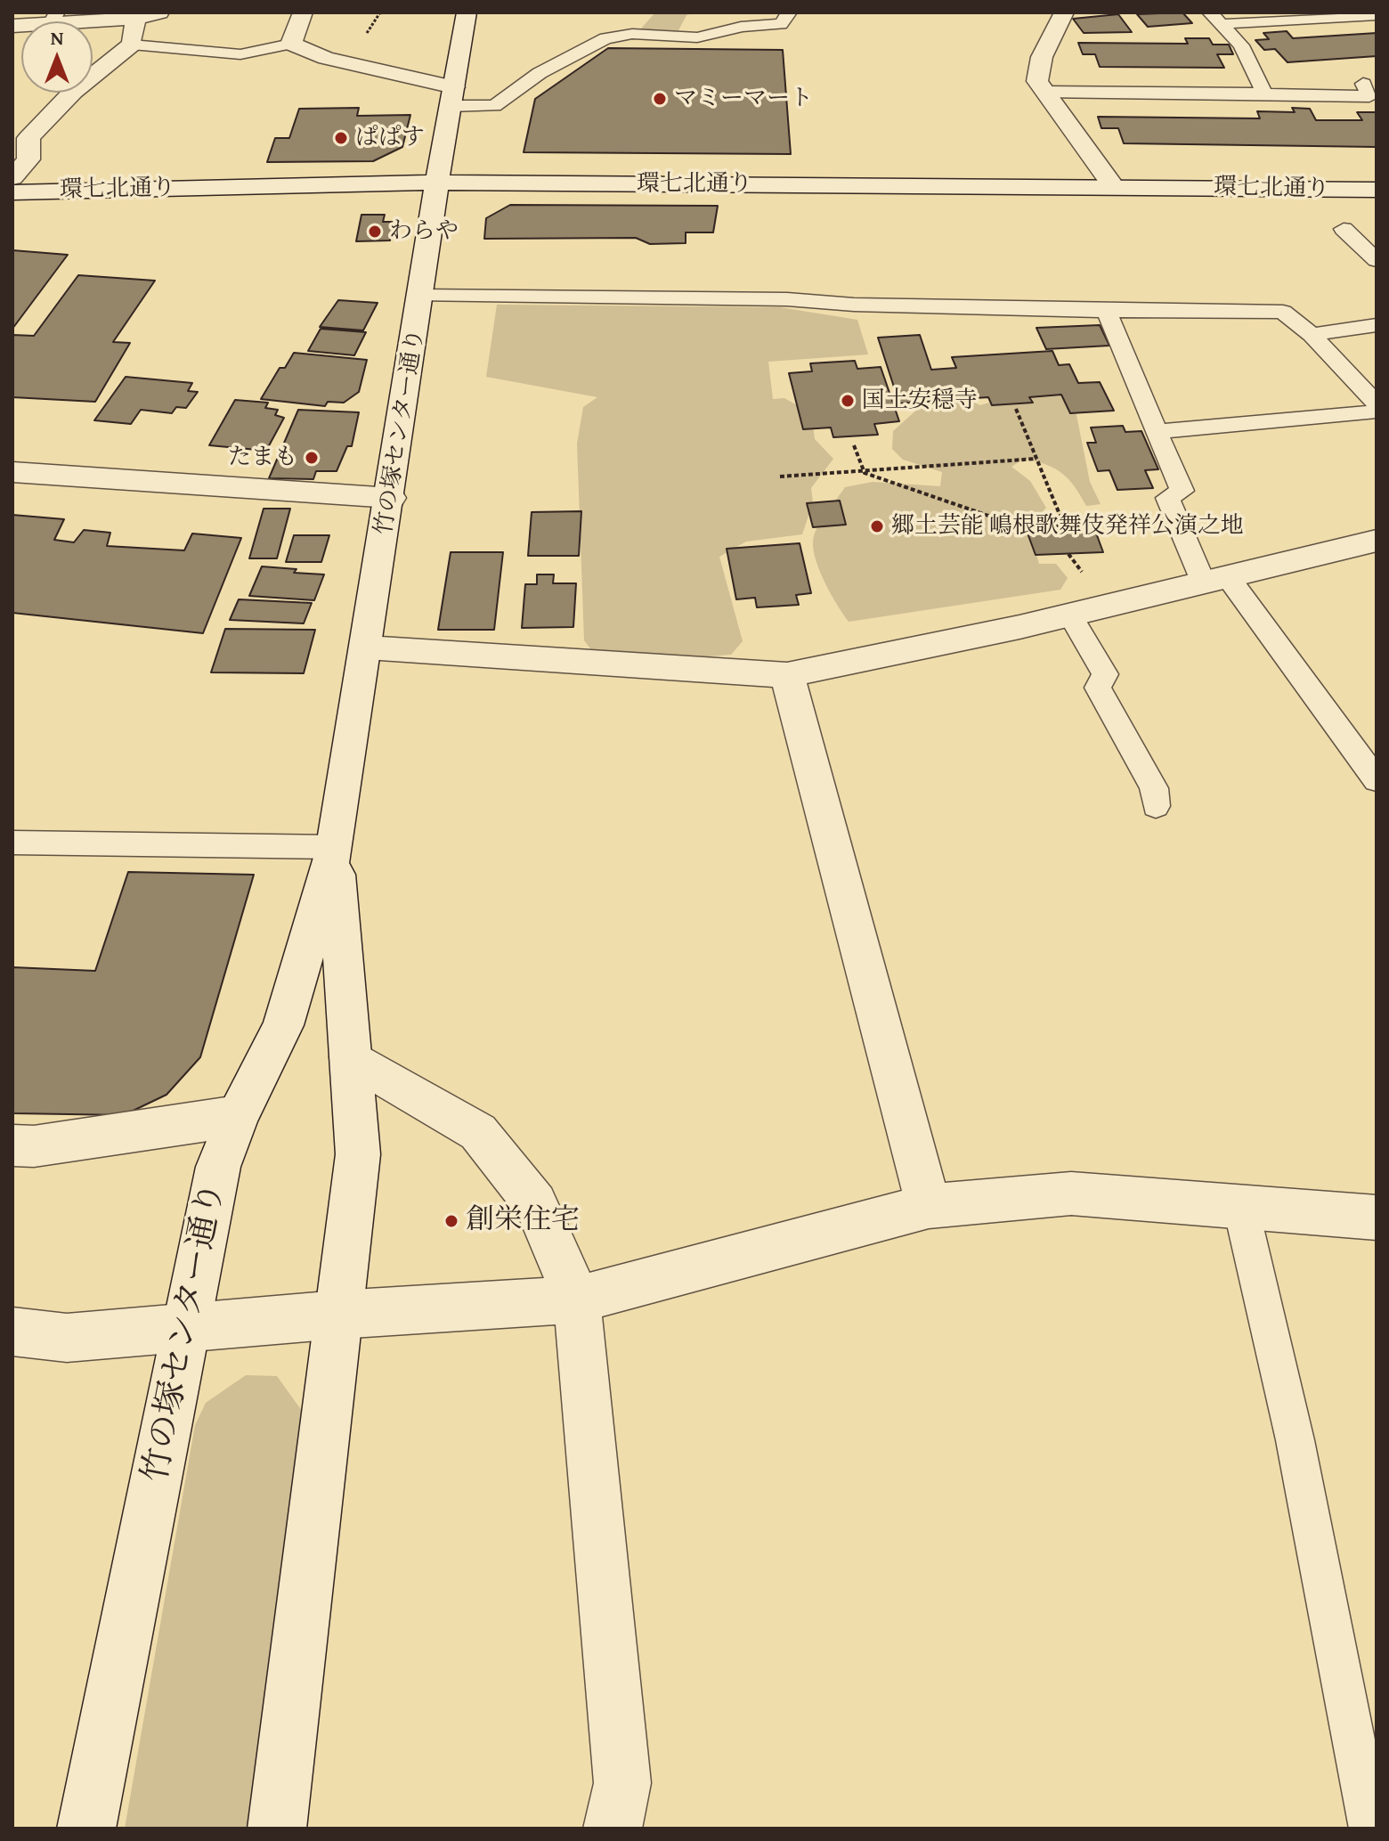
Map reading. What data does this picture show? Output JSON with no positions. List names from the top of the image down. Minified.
{"streets":{"street":["環七北通り","竹の塚センター通り"]},"crossings":[["環七北通り","竹の塚センター通り"]],"places":["マミーマート","ぱぱす","わらや","国土安穏寺","たまも","郷土芸能 嶋根歌舞伎発祥公演之地","創栄住宅"],"north":"top"}
